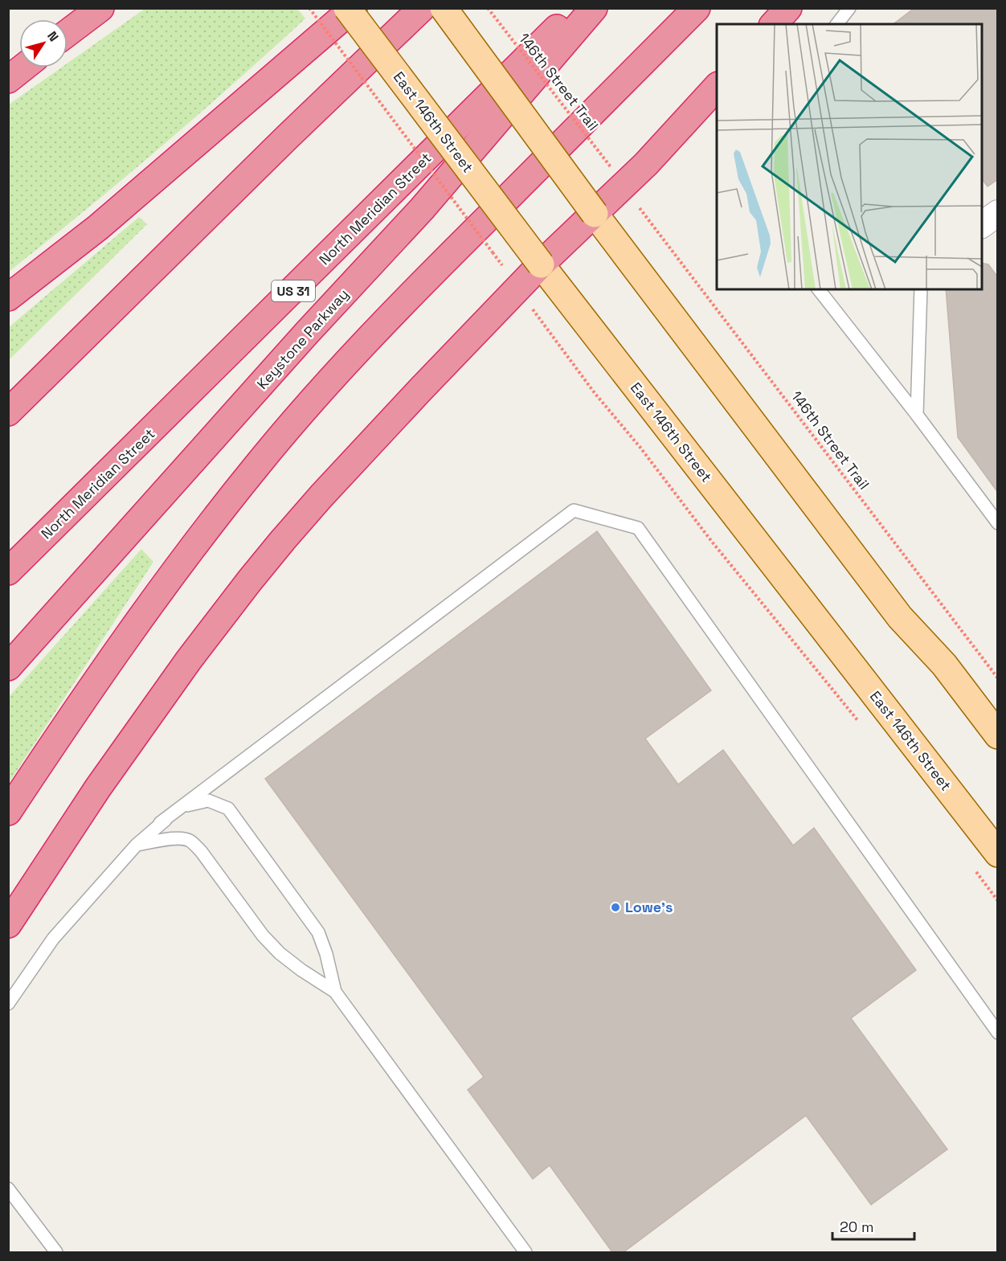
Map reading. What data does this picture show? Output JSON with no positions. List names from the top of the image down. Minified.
{"streets":{"highway":["North Meridian Street","US 31","Keystone Parkway"],"main road":["East 146th Street"],"path":["146th Street Trail"]},"places":["Lowe's"],"scale_bar":"20 m","north":"top right"}
